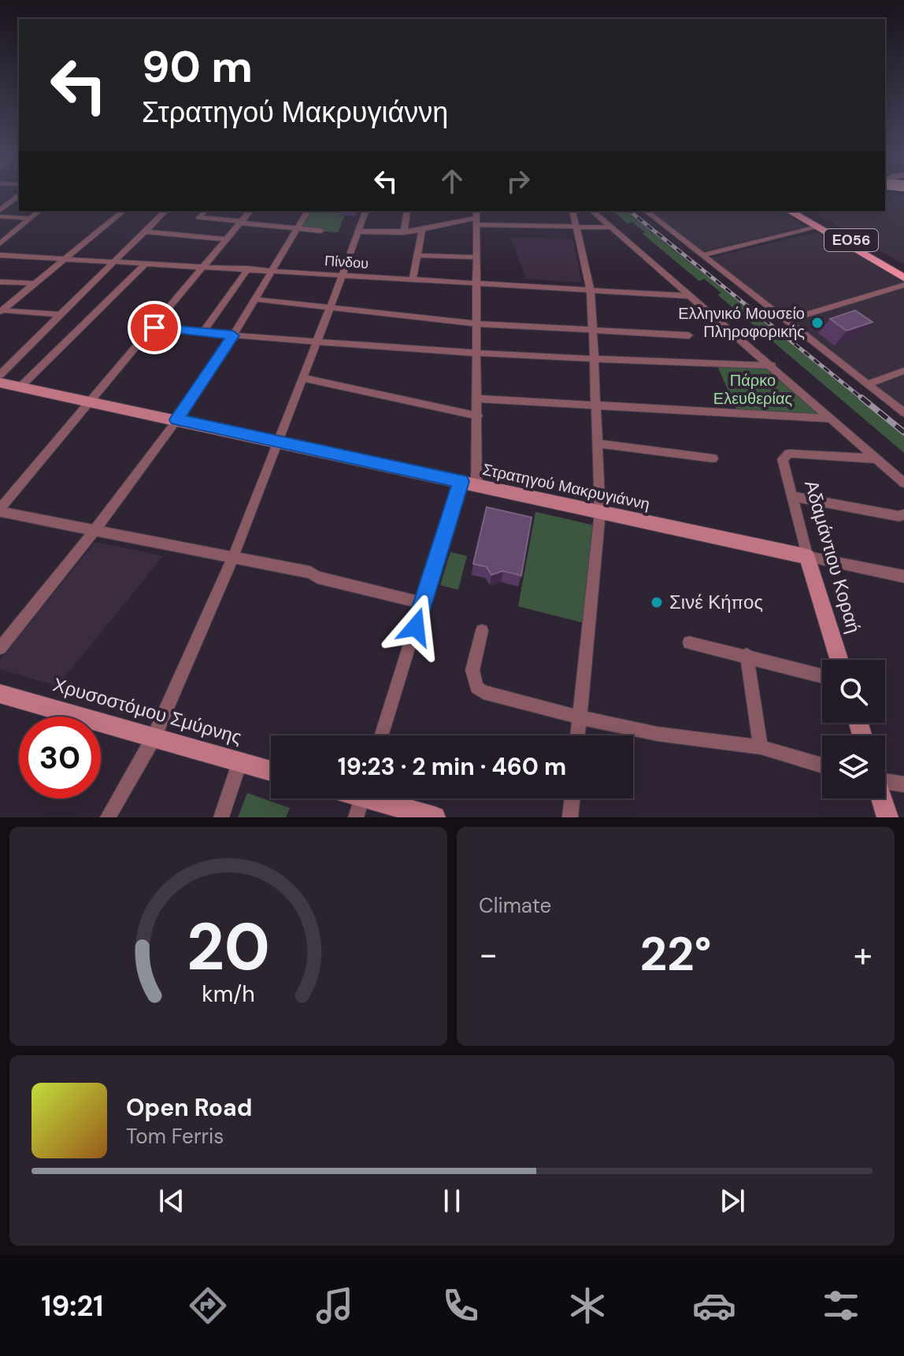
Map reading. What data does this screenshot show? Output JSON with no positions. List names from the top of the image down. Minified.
{"streets":{"main road":["ΕΟ56","Στρατηγού Μακρυγιάννη","Αδαμάντιου Κοραή","Χρυσοστόμου Σμύρνης"],"street":["Πίνδου"]},"crossings":[["Στρατηγού Μακρυγιάννη","Αδαμάντιου Κοραή"]],"parks":["Πάρκο Ελευθερίας"],"places":["Ελληνικό Μουσείο Πληροφορικής","Σινέ Κήπος"],"page":{"turn":["90 m","Στρατηγού Μακρυγιάννη"],"limit":"30","trip":"19:23 · 2 min · 460 m","tile":"Climate","heat":["−","22°","+"],"song":["Open Road","Tom Ferris"],"tabs":"19:21","gauge":["20","km/h"]}}
